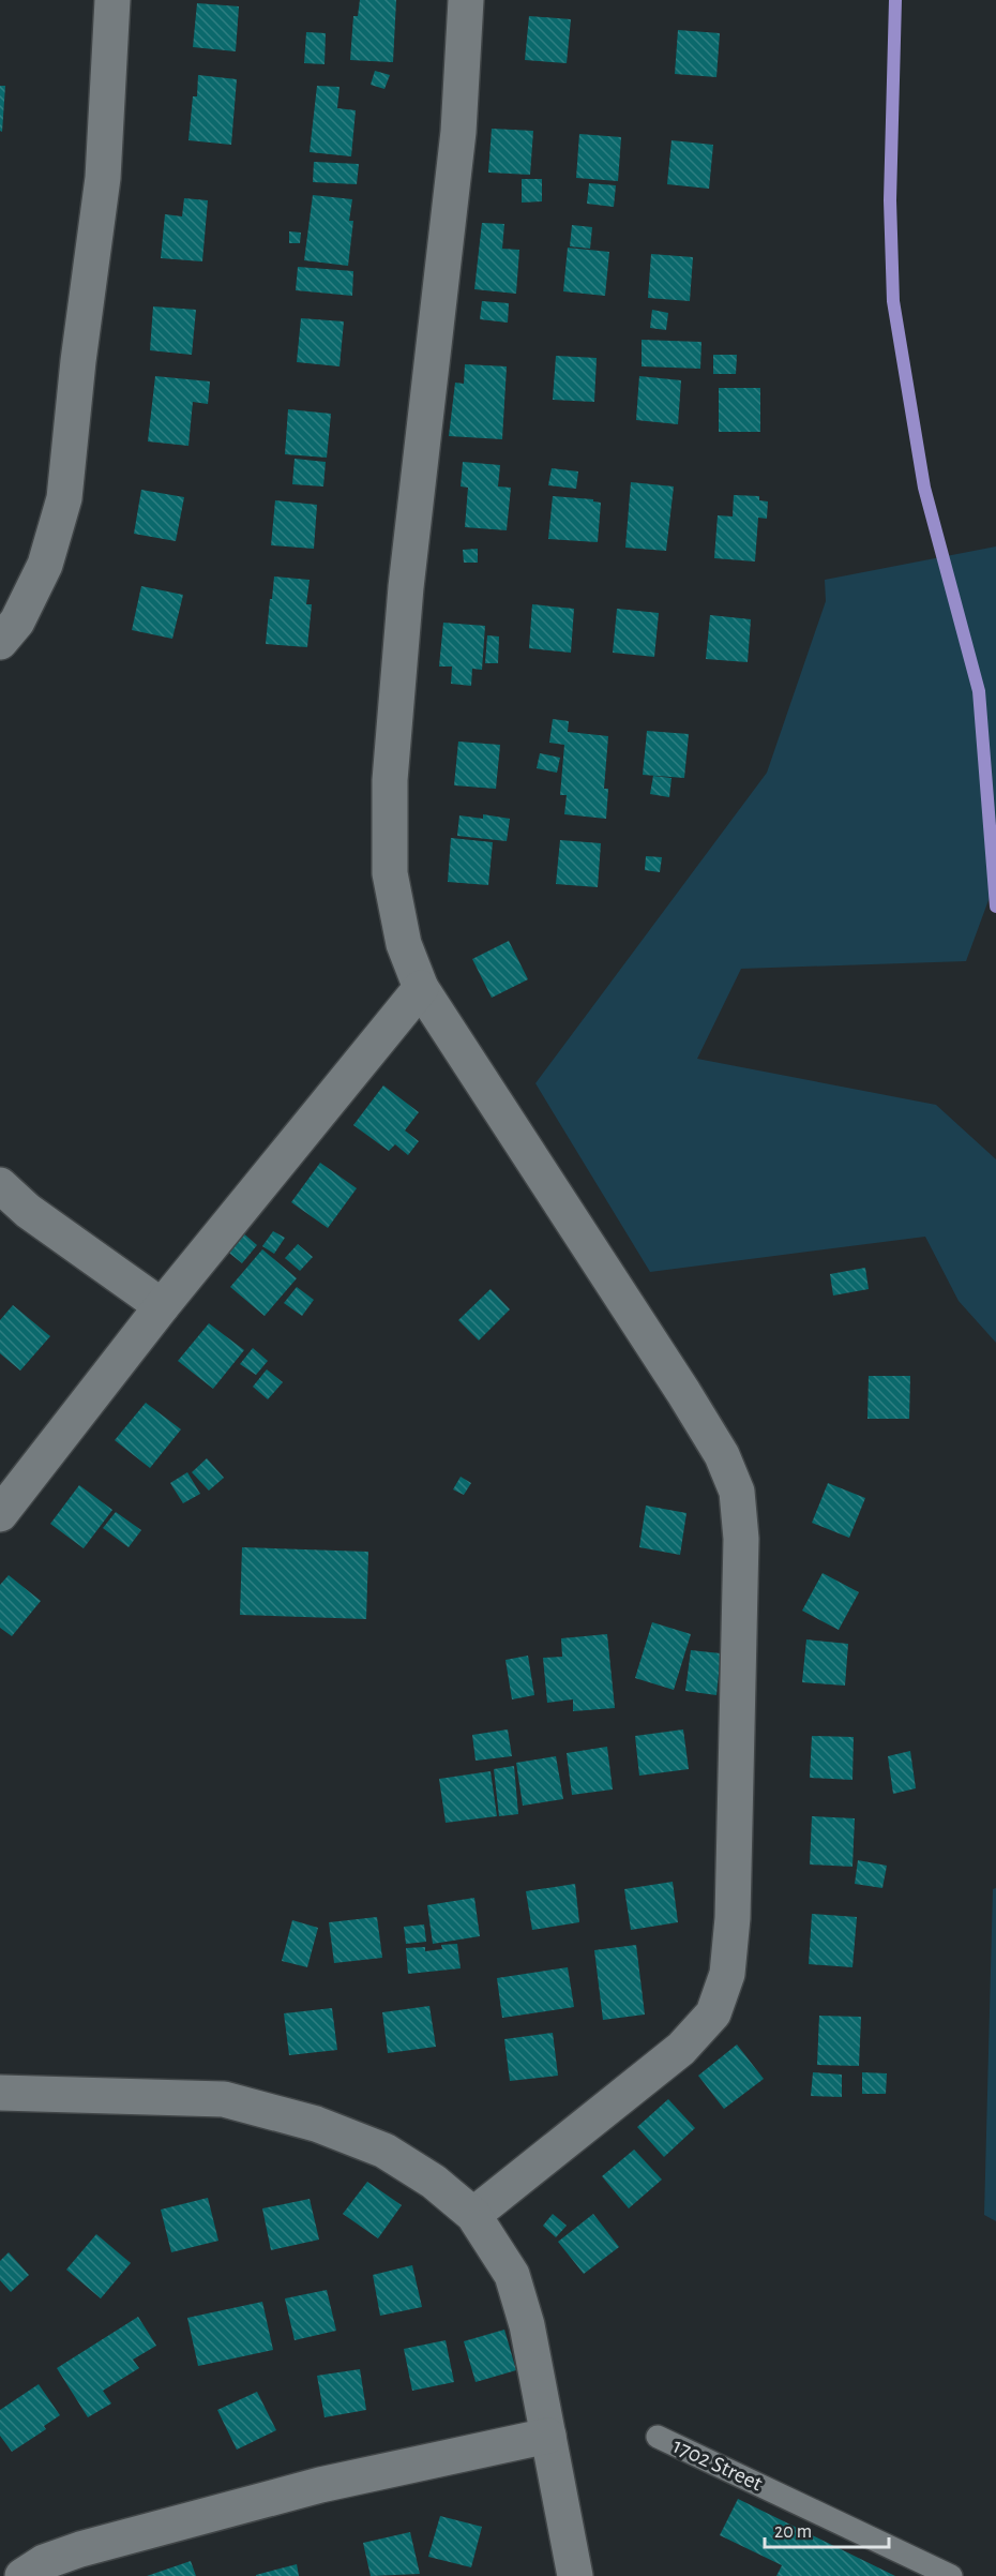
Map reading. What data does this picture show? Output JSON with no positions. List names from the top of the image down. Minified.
{"streets":{"lane":["1702 Street"]},"scale_bar":"20 m"}
